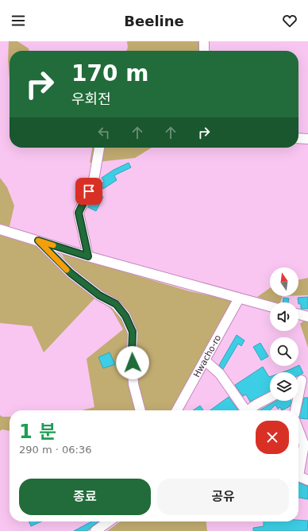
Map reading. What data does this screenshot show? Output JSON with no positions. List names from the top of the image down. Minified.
{"streets":{"street":["Hwacho-ro"]},"north":"top","page":{"header":"Beeline","turn":["170 m","우회전"],"heading":["1 분","290 m · 06:36"],"buttons":["종료","공유"]}}
